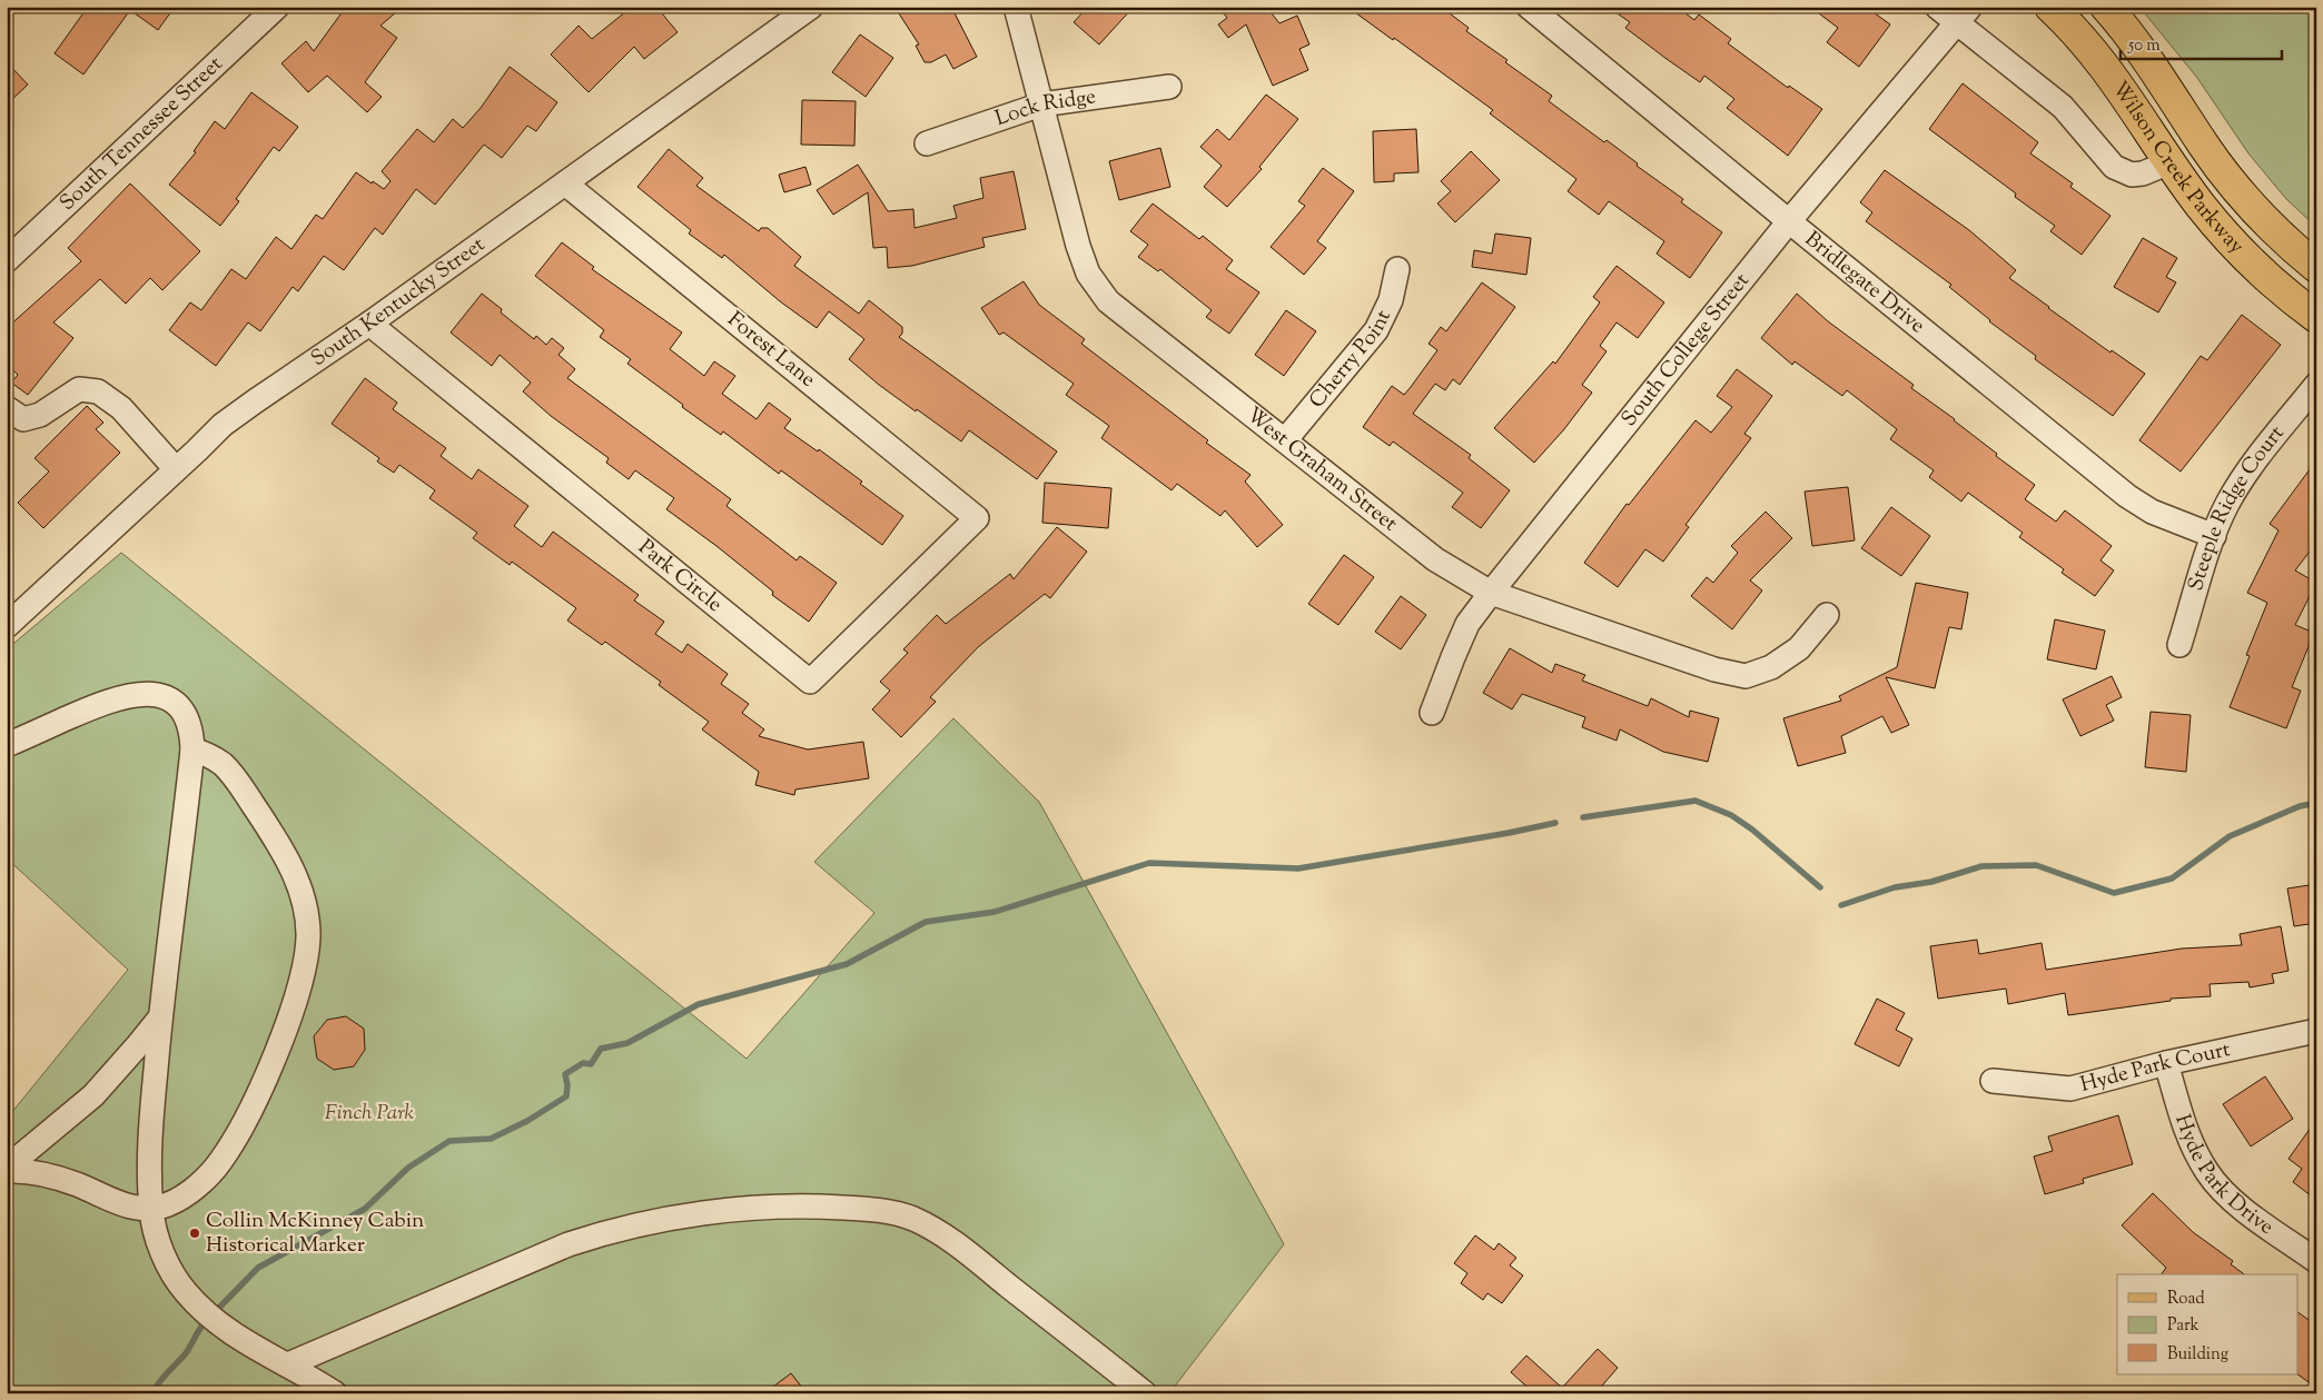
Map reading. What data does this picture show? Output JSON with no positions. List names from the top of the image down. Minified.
{"streets":{"main road":["Wilson Creek Parkway"],"street":["Lock Ridge","South Tennessee Street","Bridlegate Drive","South Kentucky Street","Forest Lane","South College Street","Cherry Point","West Graham Street","Steeple Ridge Court","Park Circle","Hyde Park Court","Hyde Park Drive"]},"crossings":[["Lock Ridge","West Graham Street"],["Bridlegate Drive","South College Street"],["Bridlegate Drive","Steeple Ridge Court"],["South Kentucky Street","Forest Lane"],["South Kentucky Street","Park Circle"],["Forest Lane","Park Circle"],["South College Street","West Graham Street"],["Cherry Point","West Graham Street"],["Hyde Park Court","Hyde Park Drive"]],"parks":["Finch Park"],"places":["Collin McKinney Cabin Historical Marker"],"legend":["Road","Park","Building"],"scale_bar":"50 m"}
